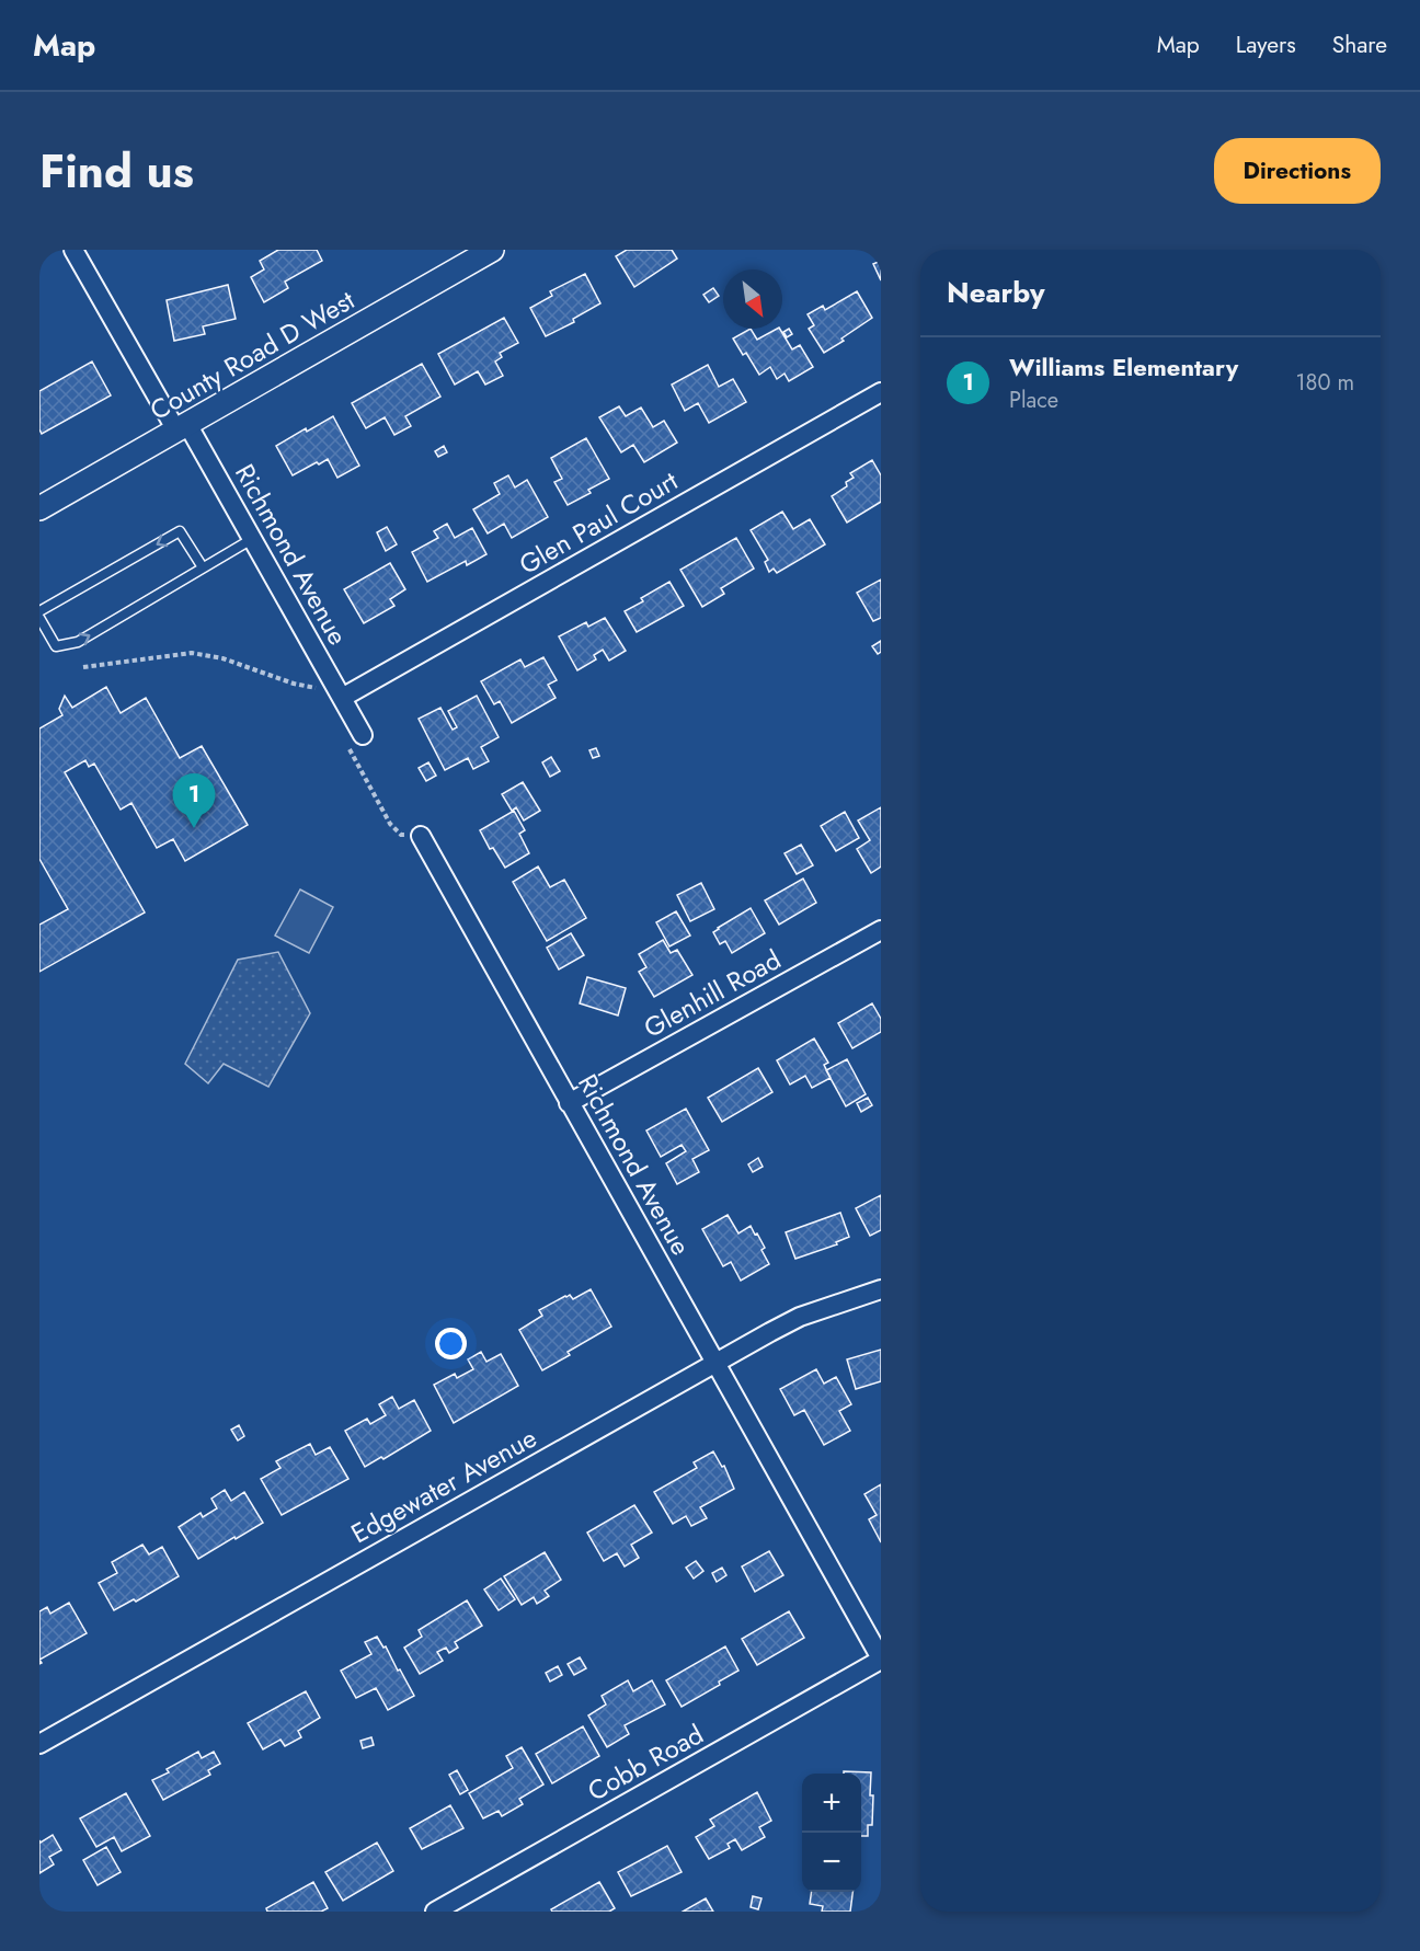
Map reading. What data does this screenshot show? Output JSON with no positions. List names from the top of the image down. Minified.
{"streets":{"street":["County Road D West","Glen Paul Court","Richmond Avenue","Glenhill Road","Edgewater Avenue","Cobb Road"]},"crossings":[["County Road D West","Richmond Avenue"],["Glen Paul Court","Richmond Avenue"],["Richmond Avenue","Glenhill Road"],["Richmond Avenue","Edgewater Avenue"],["Richmond Avenue","Cobb Road"]],"north":"bottom right","page":{"header":"Map","nav":["Map","Layers","Share"],"title":"Find us","buttons":"Directions","heading":"Nearby","list":[{"mark":"1","name":"Williams Elementary","note":"Place","value":"180 m"}],"pins":"1","map_buttons":["+","−"]}}
